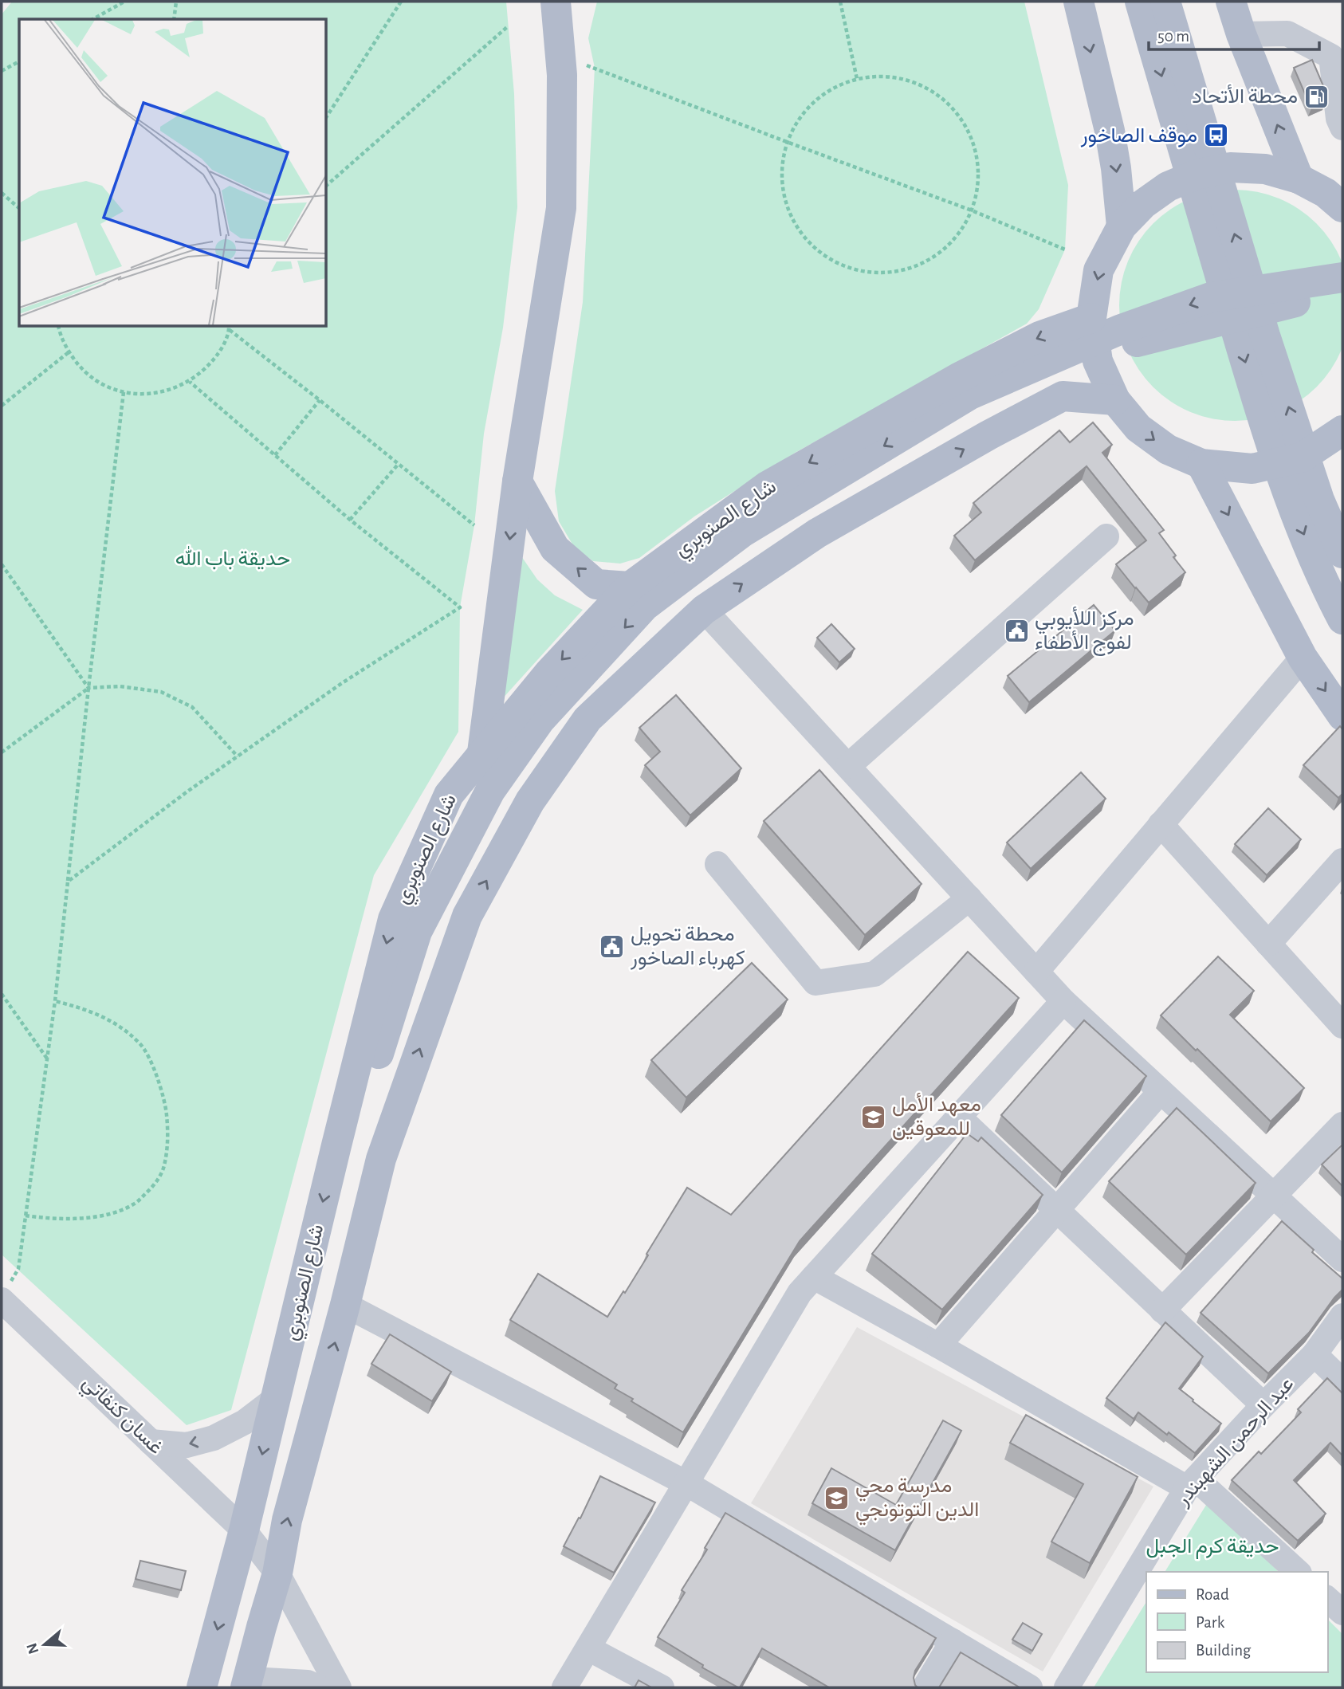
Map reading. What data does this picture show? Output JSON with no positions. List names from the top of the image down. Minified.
{"streets":{"main road":["شارع الصنوبري"],"street":["غسان كنفاتي","عبد الرحمن الشهبندر"]},"crossings":[["شارع الصنوبري","غسان كنفاتي"]],"parks":["حديقة باب الله","حديقة كرم الجبل"],"places":{"fuel station":["محطة الأتحاد"],"bus stop":["موقف الصاخور"],"public building":["مركز اللأيوبي لفوج الأطفاء","محطة تحويل كهرباء الصاخور"],"school or university":["معهد الأمل للمعوقين","مدرسة محي الدين التوتونجي"]},"legend":["Road","Park","Building"],"scale_bar":"50 m","north":"left"}
